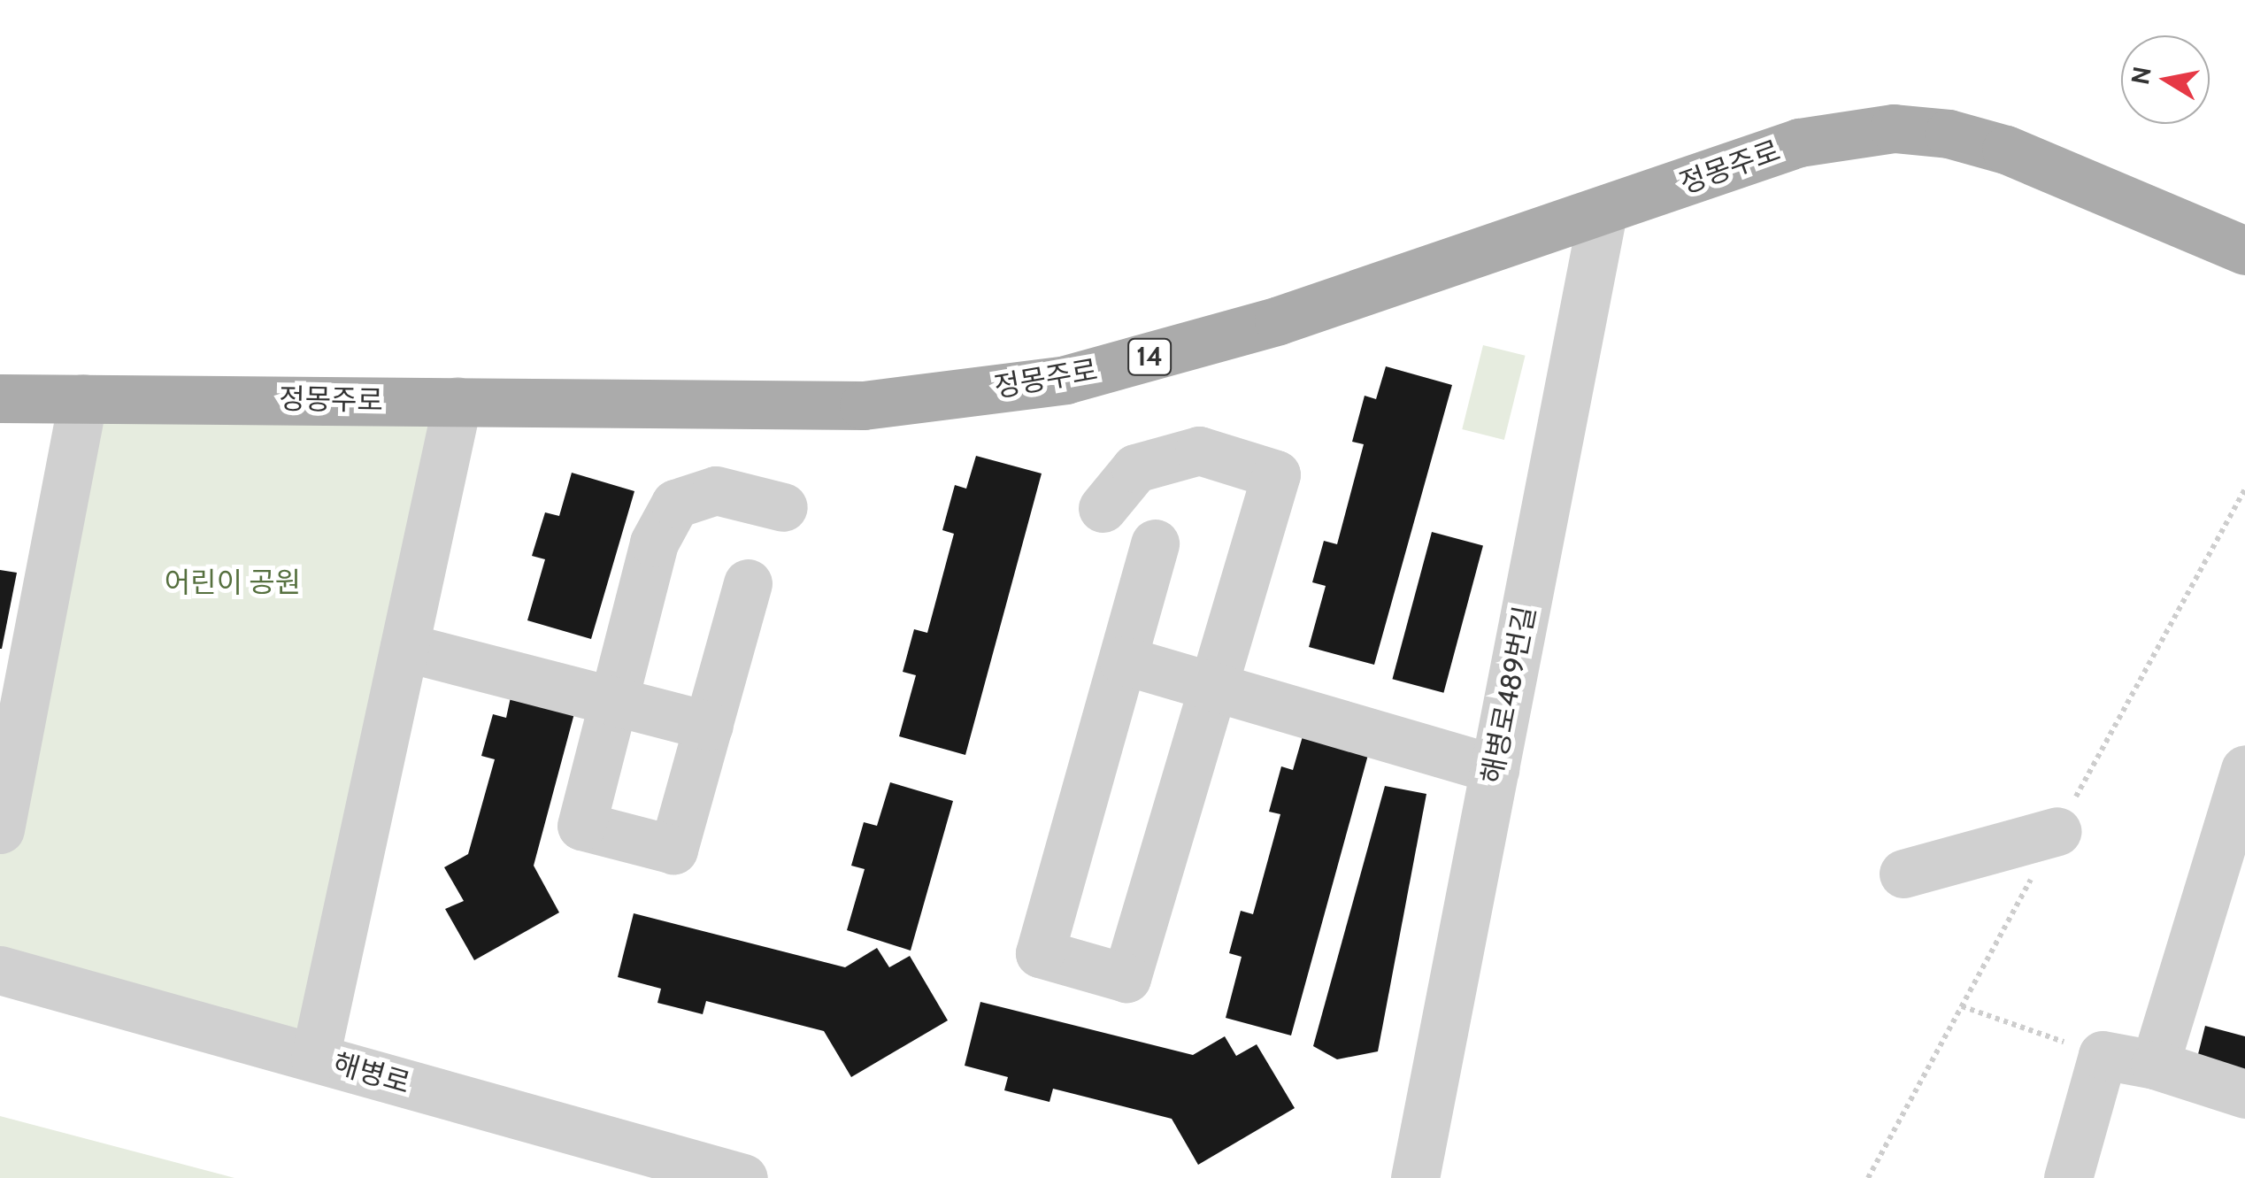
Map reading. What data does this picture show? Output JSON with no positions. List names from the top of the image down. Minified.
{"streets":{"main road":["정몽주로","14"],"street":["해병로489번길","해병로"]},"crossings":[["정몽주로","해병로489번길"]],"parks":["어린이 공원"],"north":"left"}
